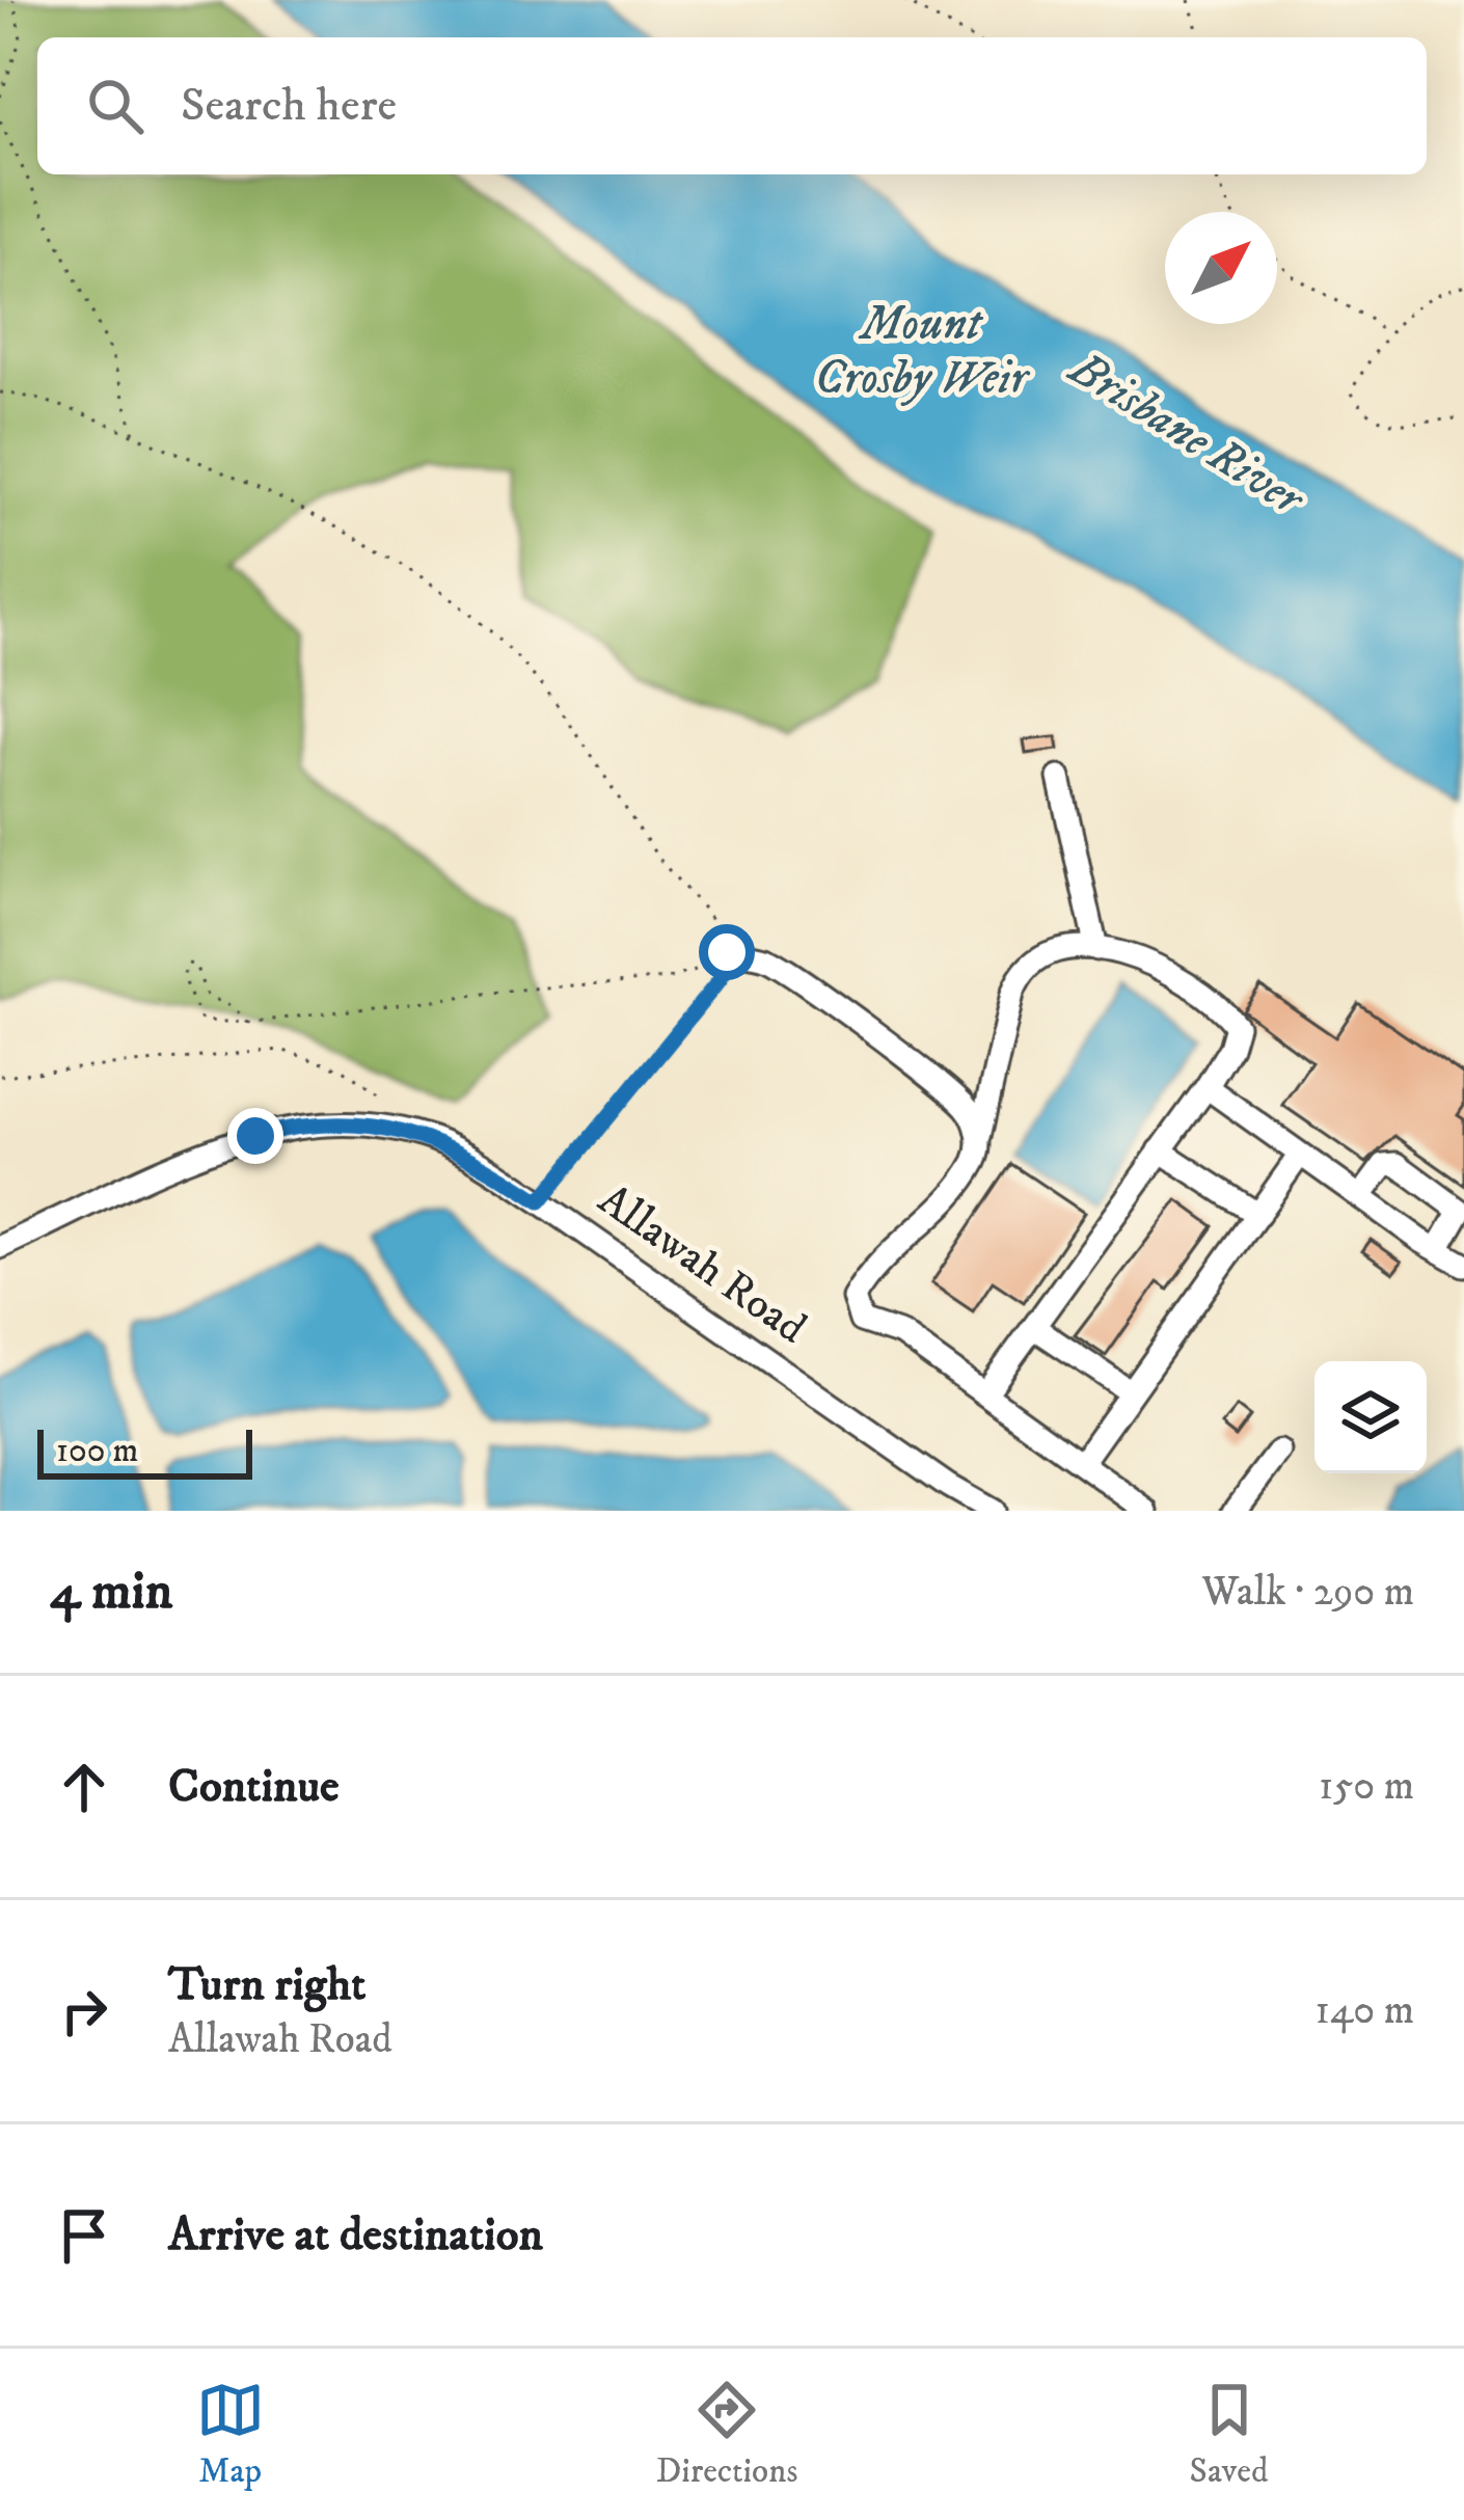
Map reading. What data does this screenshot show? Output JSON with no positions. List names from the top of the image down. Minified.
{"streets":{"street":["Allawah Road"]},"water":["Mount Crosby Weir","Brisbane River"],"scale_bar":"100 m","north":"top right","page":{"search":"Search here","scale":"100 m","heading":["4 min","Walk · 290 m"],"list":[["Continue","150 m"],["Turn right","Allawah Road","140 m"],"Arrive at destination"],"nav":["Map","Directions","Saved"]}}
